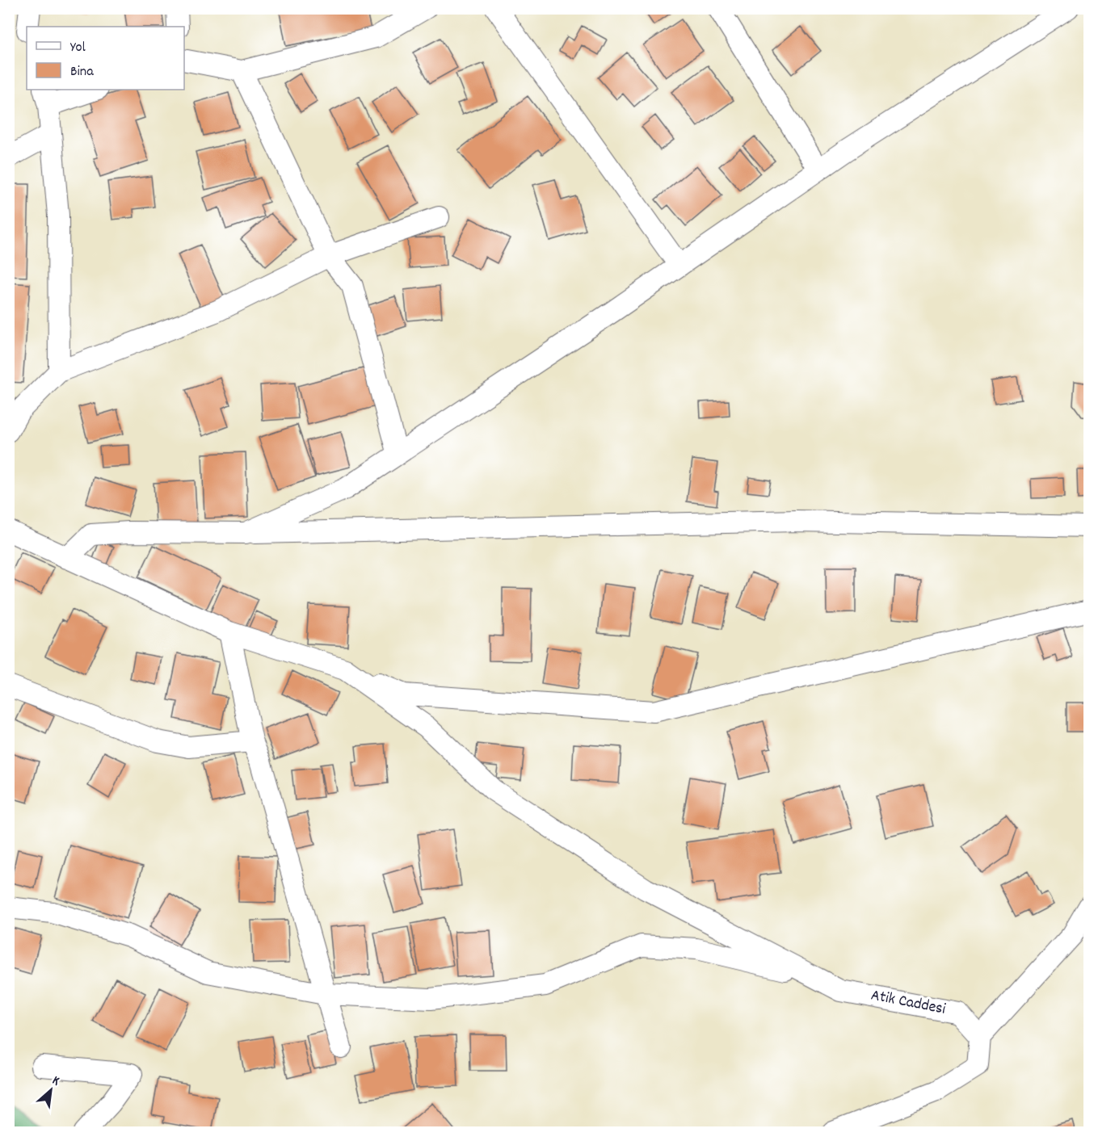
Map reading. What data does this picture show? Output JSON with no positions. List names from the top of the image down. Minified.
{"streets":{"street":["Atik Caddesi"]},"legend":["Yol","Bina"],"north":"top right"}
